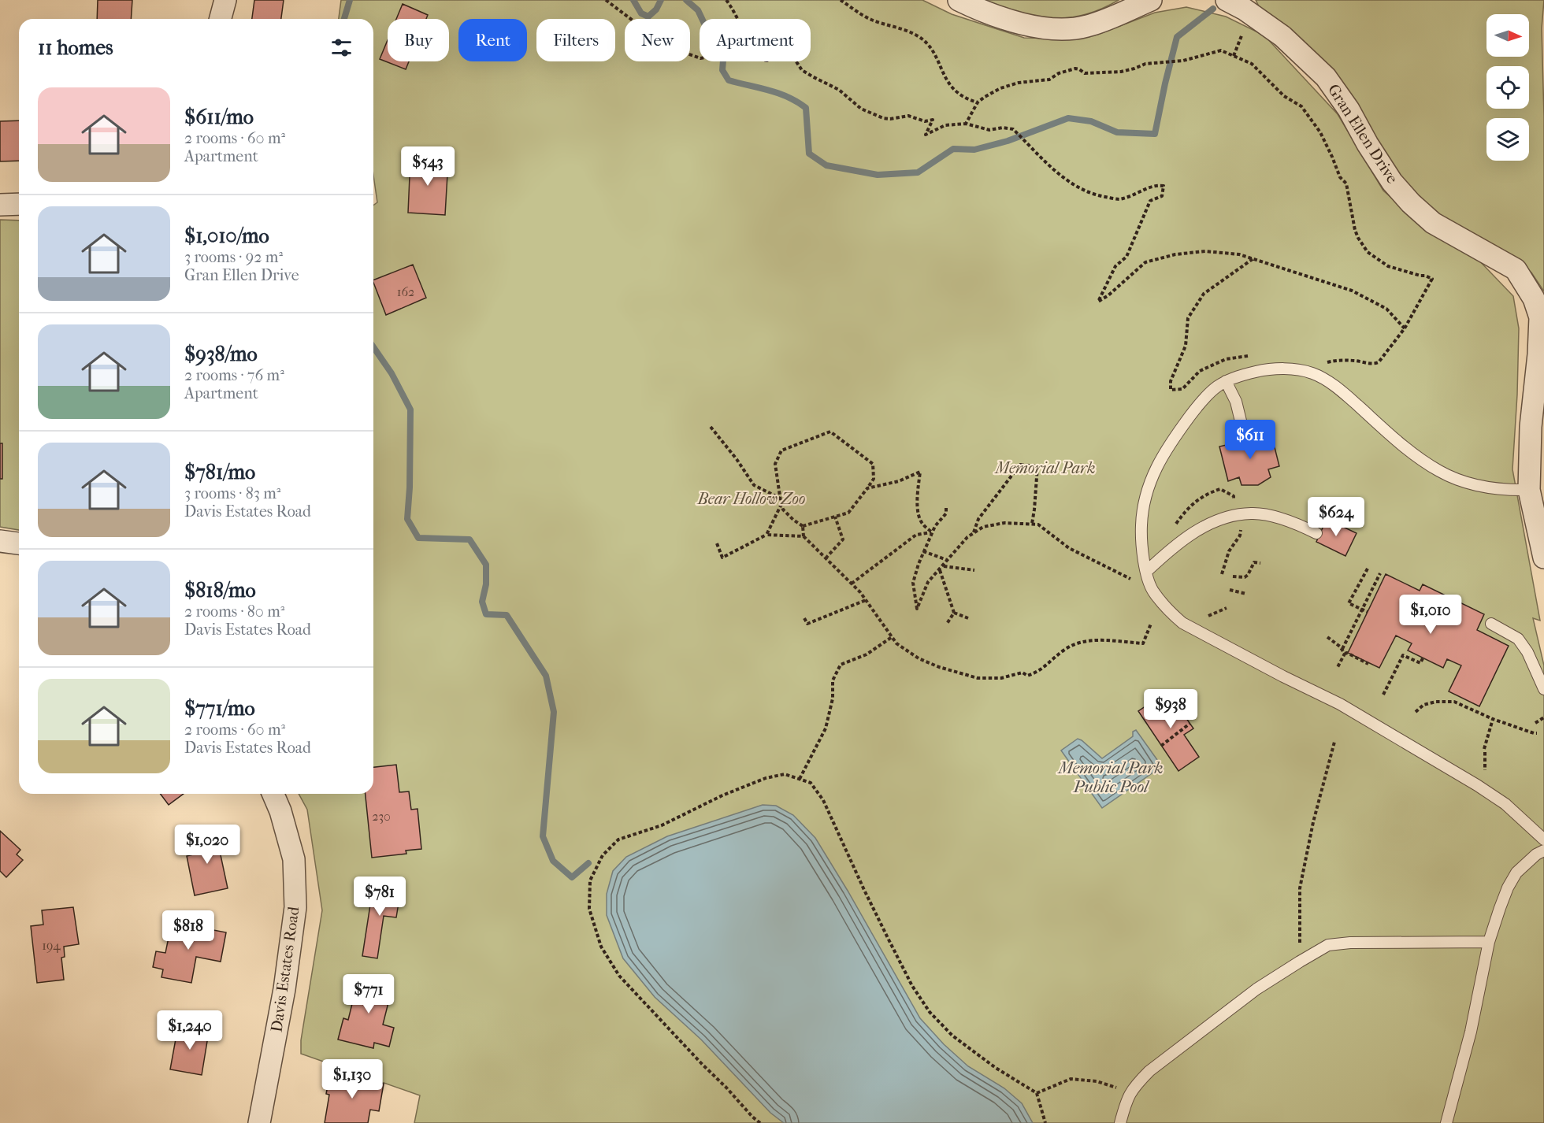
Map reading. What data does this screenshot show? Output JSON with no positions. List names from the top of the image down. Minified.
{"streets":{"street":["Gran Ellen Drive","Davis Estates Road"]},"water":["Memorial Park Public Pool"],"parks":["Memorial Park","Bear Hollow Zoo"],"house_numbers":["162","230","194"],"north":"right","page":{"chip":["Buy","Rent","Filters","New","Apartment"],"heading":"11 homes","list":[{"name":"$611/mo","note":"2 rooms · 60 m² · Apartment"},{"name":"$1,010/mo","note":"3 rooms · 92 m² · Gran Ellen Drive"},{"name":"$938/mo","note":"2 rooms · 76 m² · Apartment"},{"name":"$781/mo","note":"3 rooms · 83 m² · Davis Estates Road"},{"name":"$818/mo","note":"2 rooms · 80 m² · Davis Estates Road"},{"name":"$771/mo","note":"2 rooms · 60 m² · Davis Estates Road"}],"price":["$543","$611","$624","$1,010","$938","$1,020","$781","$818","$771","$1,240","$1,130"]}}
